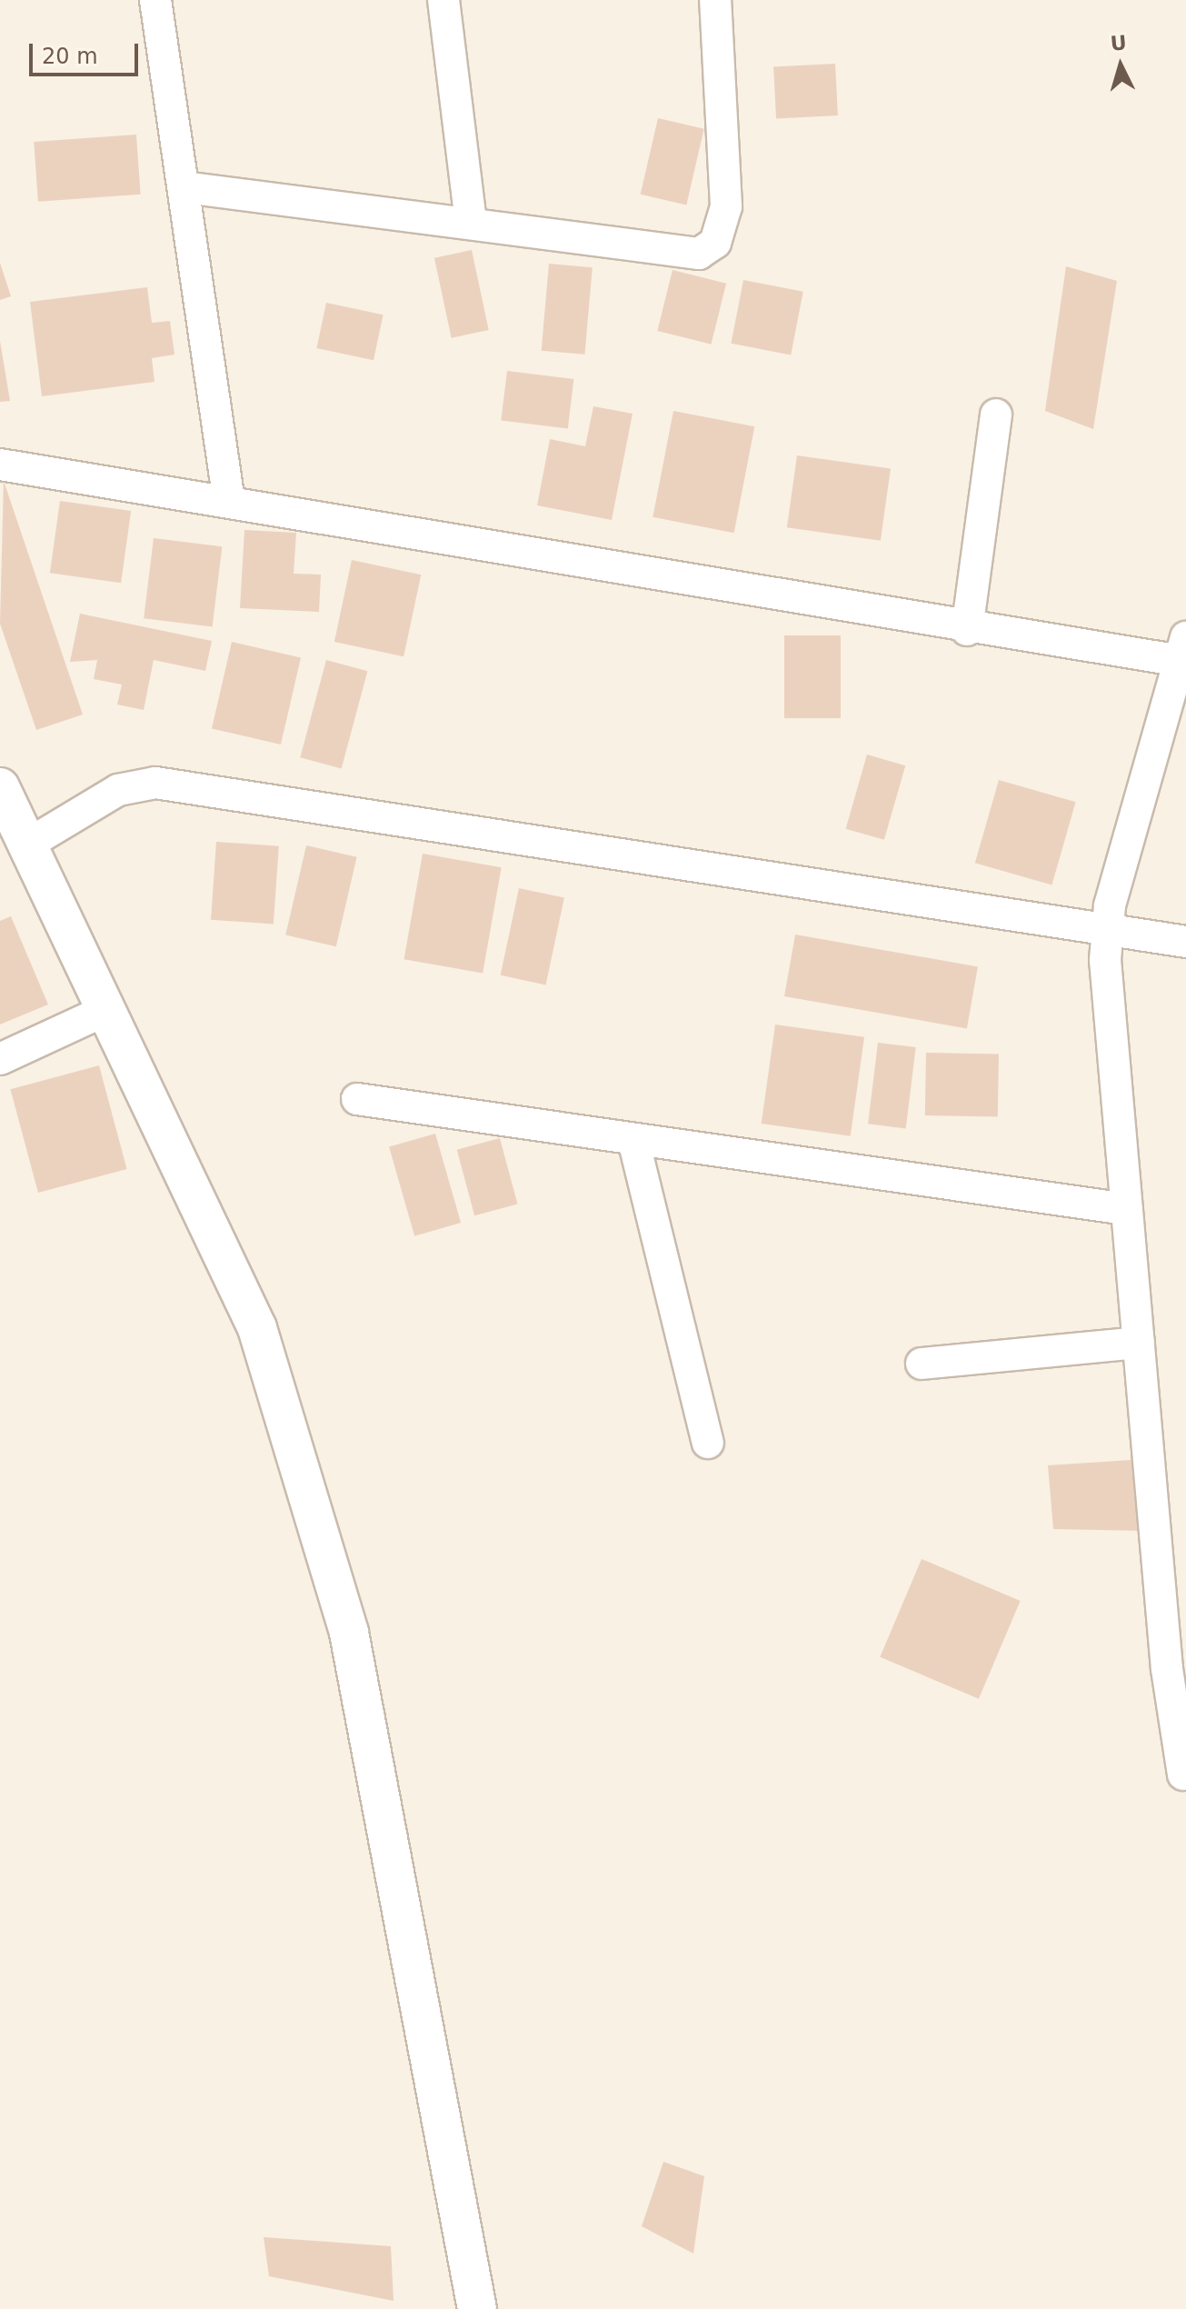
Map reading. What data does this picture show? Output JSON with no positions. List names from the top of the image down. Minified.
{"scale_bar":"20 m","north":"top"}
